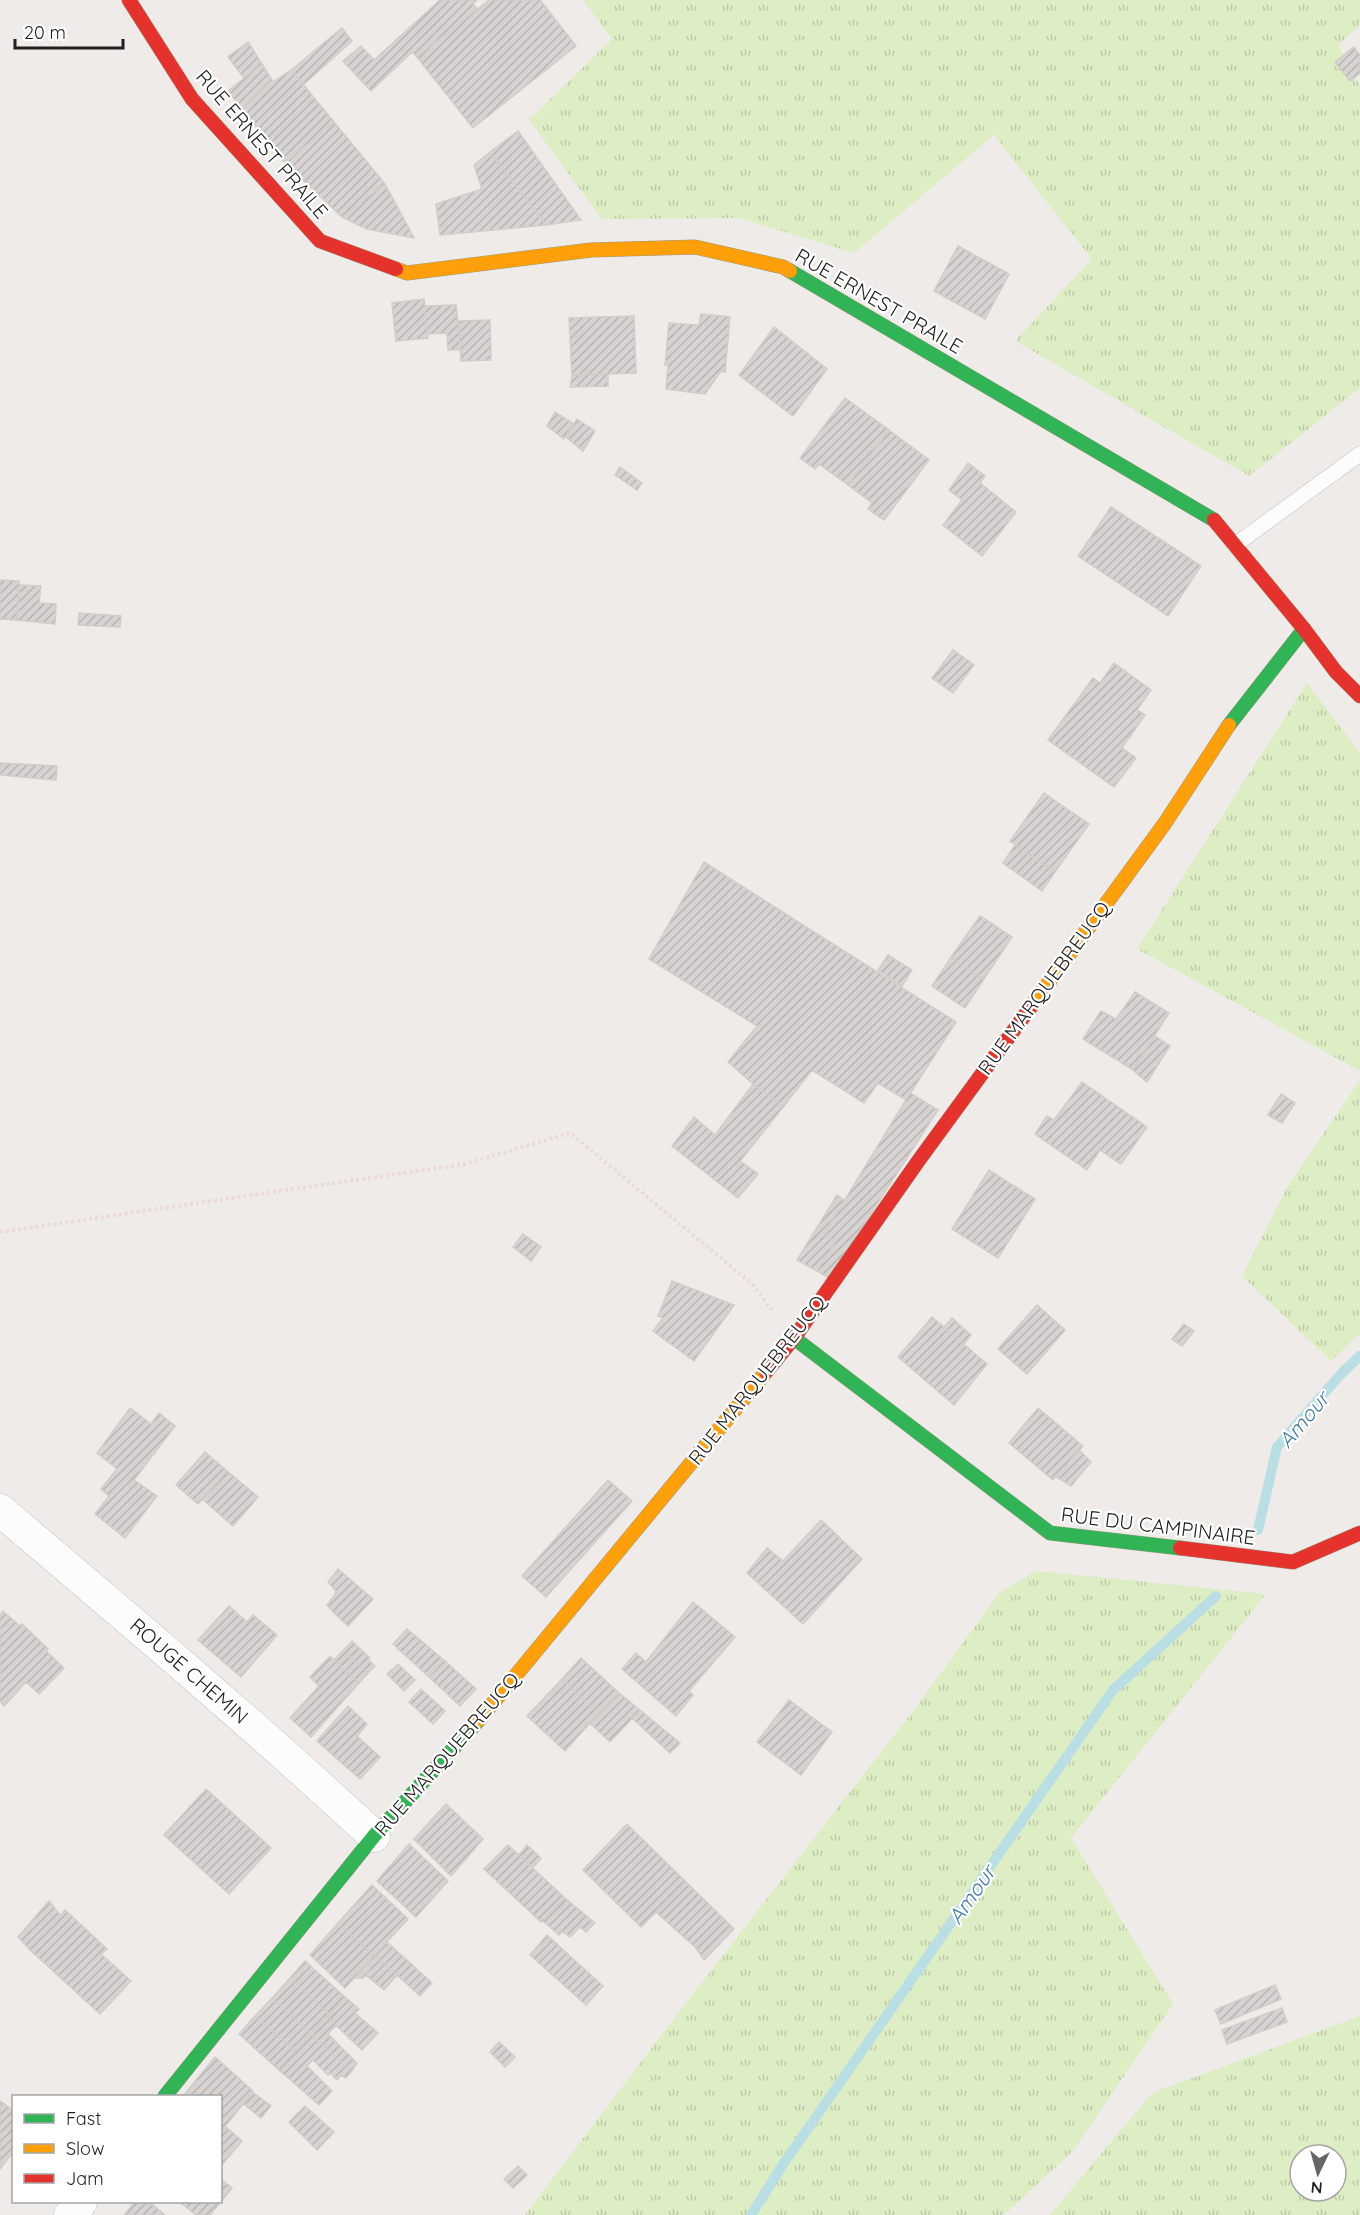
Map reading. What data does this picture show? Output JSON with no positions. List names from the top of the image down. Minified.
{"streets":{"street":["RUE ERNEST PRAILE","RUE MARQUEBREUCQ","RUE DU CAMPINAIRE","ROUGE CHEMIN"]},"crossings":[["RUE ERNEST PRAILE","RUE MARQUEBREUCQ"],["RUE MARQUEBREUCQ","RUE DU CAMPINAIRE"],["RUE MARQUEBREUCQ","ROUGE CHEMIN"]],"water":["Amour"],"legend":["Fast","Slow","Jam"],"scale_bar":"20 m","north":"bottom"}
